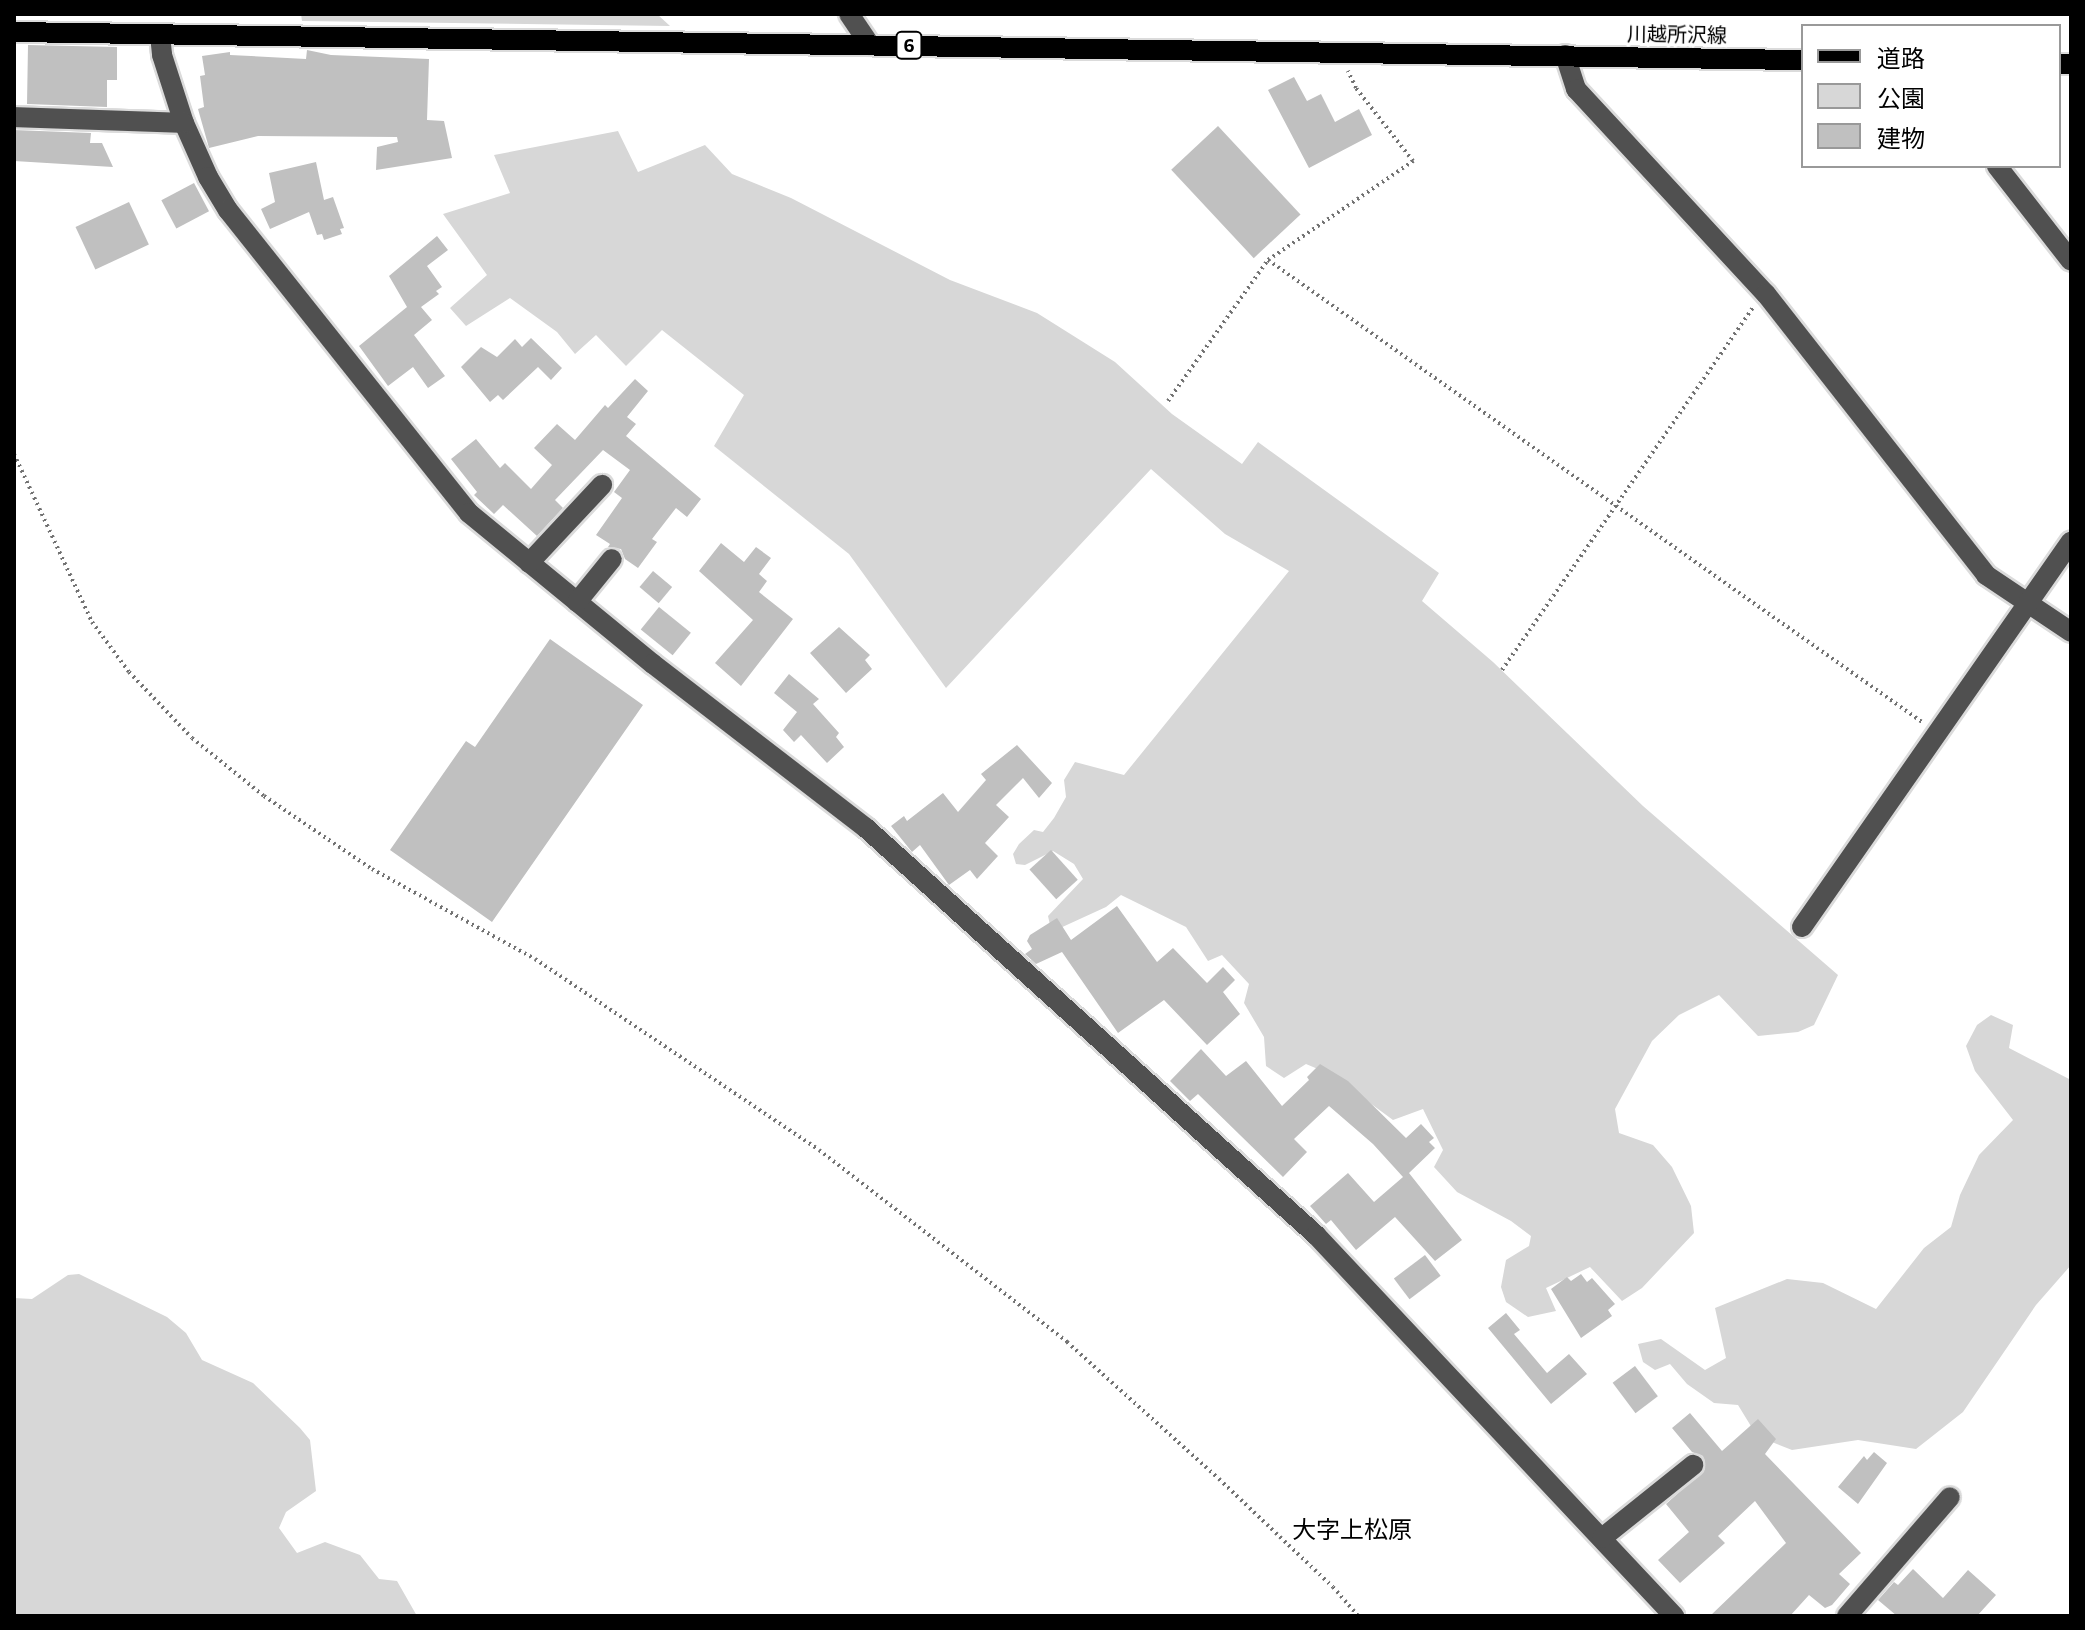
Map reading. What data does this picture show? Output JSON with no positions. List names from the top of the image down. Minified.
{"streets":{"main road":["川越所沢線","6"]},"districts":["大字上松原"],"legend":["道路","公園","建物"]}
